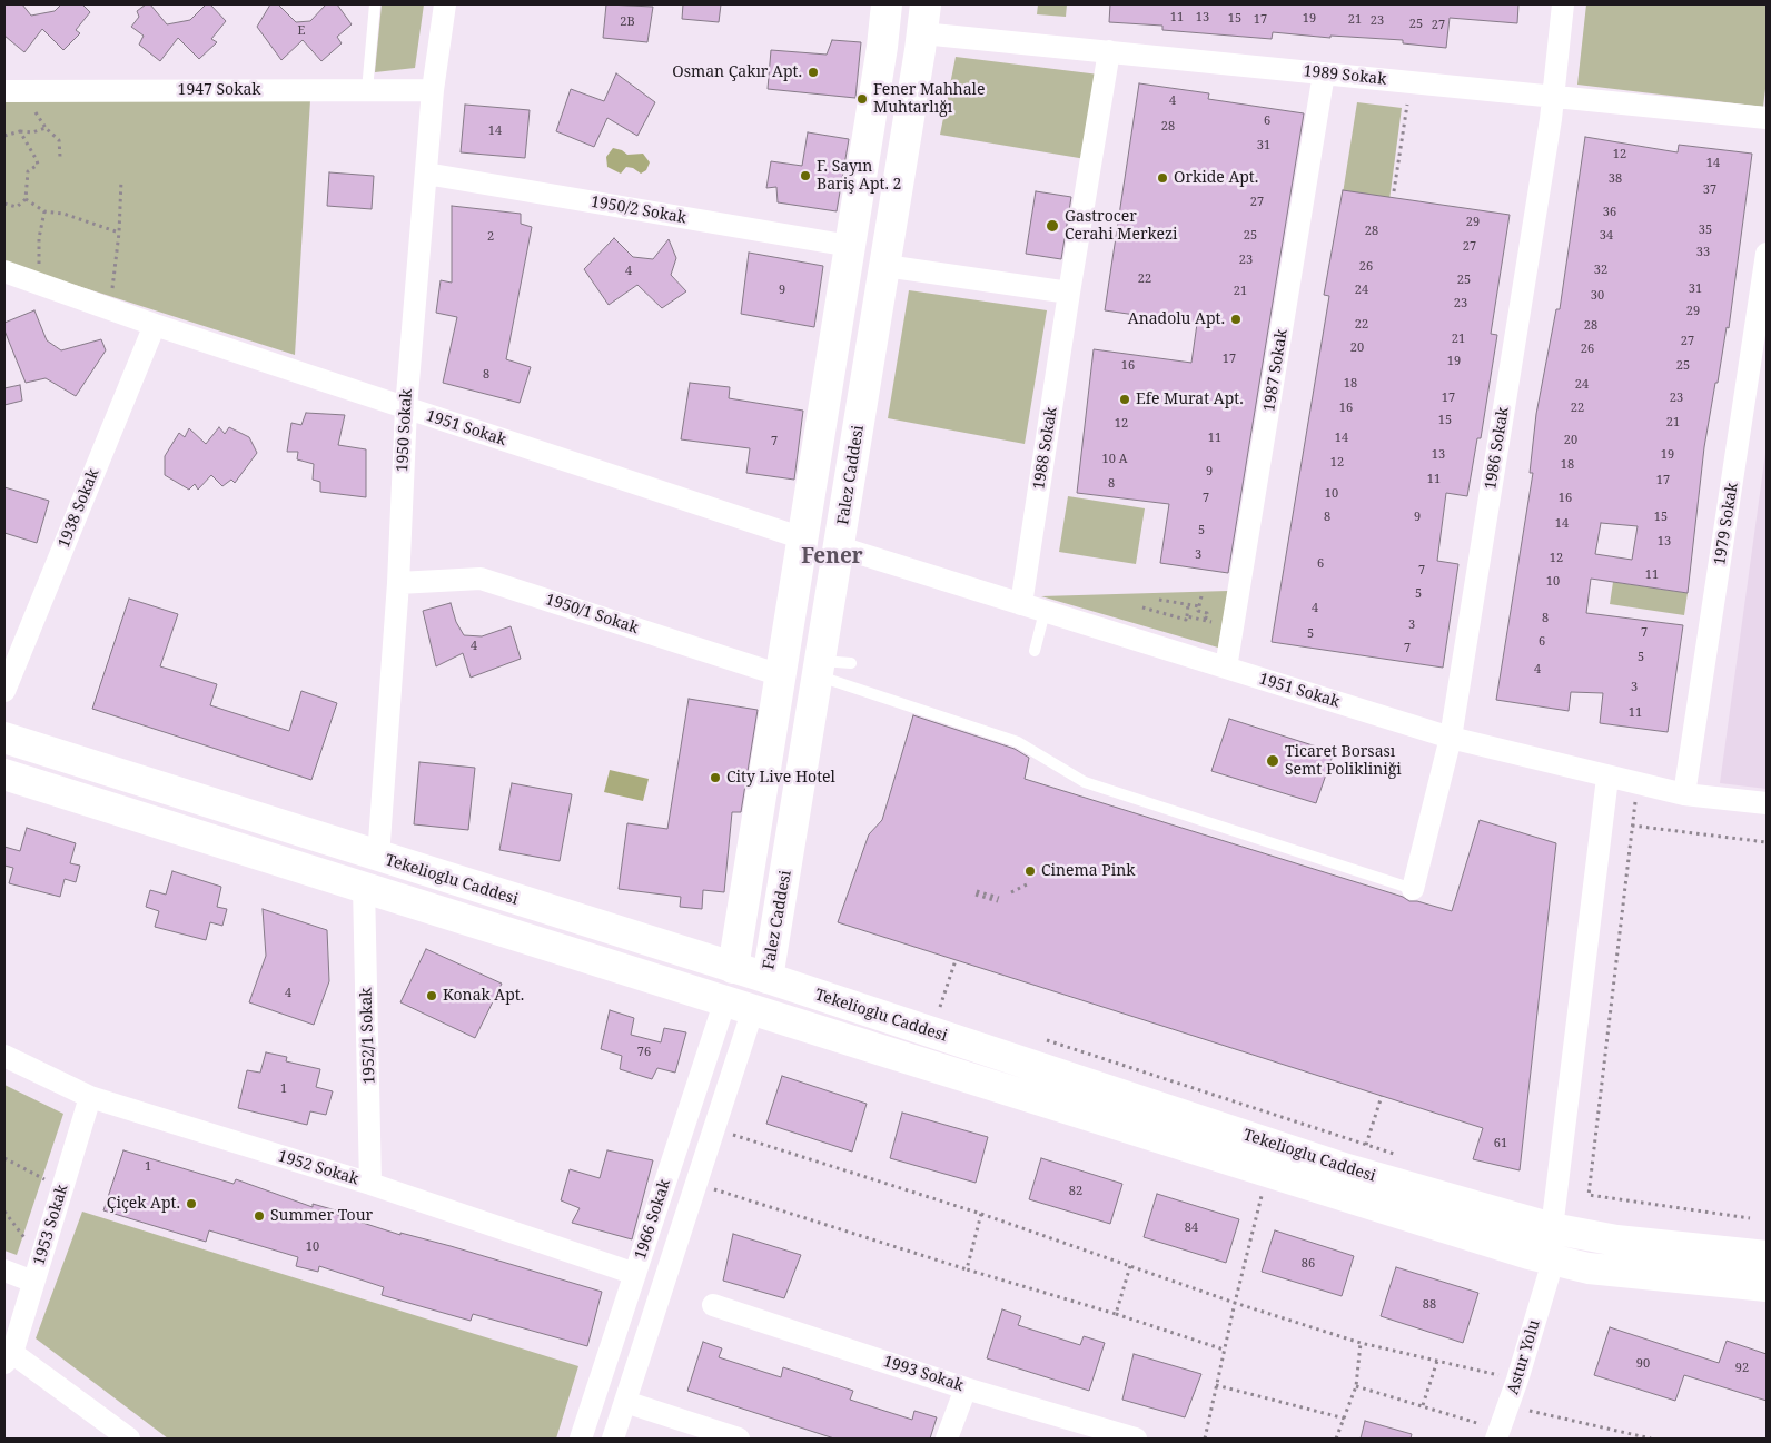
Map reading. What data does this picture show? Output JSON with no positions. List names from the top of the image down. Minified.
{"streets":{"main road":["Falez Caddesi","Tekelioglu Caddesi"],"street":["1989 Sokak","1947 Sokak","1950/2 Sokak","1987 Sokak","1951 Sokak","1950 Sokak","1988 Sokak","1986 Sokak","1938 Sokak","1979 Sokak","1950/1 Sokak","1952/1 Sokak","1952 Sokak","1966 Sokak","1953 Sokak","Astur Yolu","1993 Sokak"]},"crossings":[["1989 Sokak","1987 Sokak"],["1989 Sokak","1988 Sokak"],["1989 Sokak","1986 Sokak"],["1989 Sokak","Falez Caddesi"],["1947 Sokak","1950 Sokak"],["1950/2 Sokak","1950 Sokak"],["1987 Sokak","1951 Sokak"],["1951 Sokak","1950 Sokak"],["1951 Sokak","1988 Sokak"],["1951 Sokak","1986 Sokak"],["1951 Sokak","Falez Caddesi"],["1951 Sokak","1938 Sokak"],["1951 Sokak","1979 Sokak"],["1950 Sokak","1950/1 Sokak"],["1950 Sokak","Tekelioglu Caddesi"],["Falez Caddesi","Tekelioglu Caddesi"],["Tekelioglu Caddesi","1952/1 Sokak"],["Tekelioglu Caddesi","1966 Sokak"],["1952/1 Sokak","1952 Sokak"],["1952 Sokak","1966 Sokak"],["1952 Sokak","1953 Sokak"]],"districts":["Fener"],"places":["Osman Çakır Apt.","Fener Mahhale Muhtarlığı","F. Sayın Bariş Apt. 2","Orkide Apt.","Gastrocer Cerahi Merkezi","Anadolu Apt.","Efe Murat Apt.","Ticaret Borsası Semt Polikliniği","City Live Hotel","Cinema Pink","Konak Apt.","Çiçek Apt.","Summer Tour"],"house_numbers":["11","13","15","19","17","21","23","2B","25","27","E","4","6","28","14","31","12","14","38","37","27","36","29","35","28","25","34","2","27","33","23","26","32","4","22","25","31","9","24","21","30","23","29","22","28","21","27","20","26","17","19","16","25","8","18","24","17","23","16","22","15","21","12","11","14","20","7","13","19","10 A","12","18","9","11","17","8","10","7","16","8","9","15","14","5","13","3","12","6","7","11","10","5","4","8","3","7","5","6","4","7","5","4","3","11","4","76","1","61","1","82","84","10","86","88","90","92"]}
